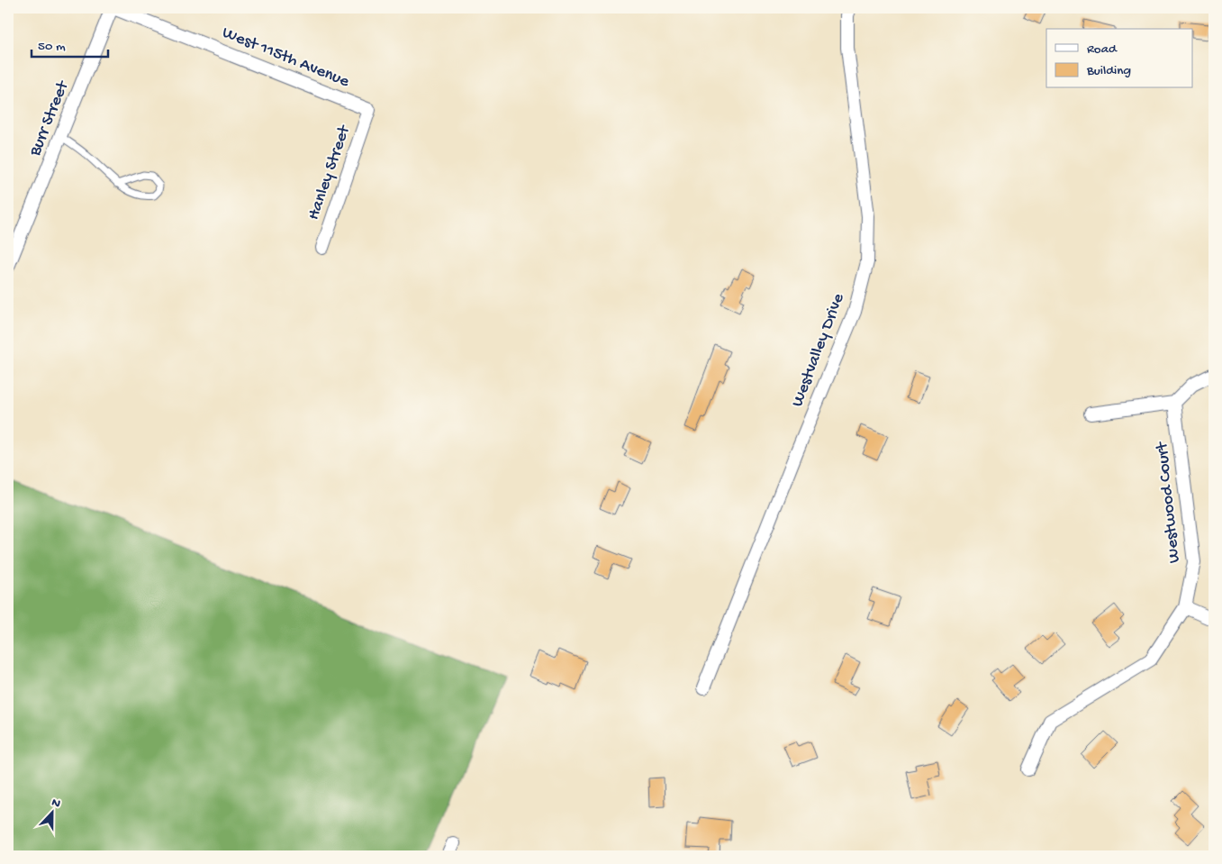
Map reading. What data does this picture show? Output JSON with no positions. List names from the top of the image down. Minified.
{"streets":{"street":["West 115th Avenue","Burr Street","Hanley Street","Westvalley Drive","Westwood Court"]},"crossings":[["West 115th Avenue","Burr Street"],["West 115th Avenue","Hanley Street"]],"legend":["Road","Building"],"scale_bar":"50 m","north":"top"}
